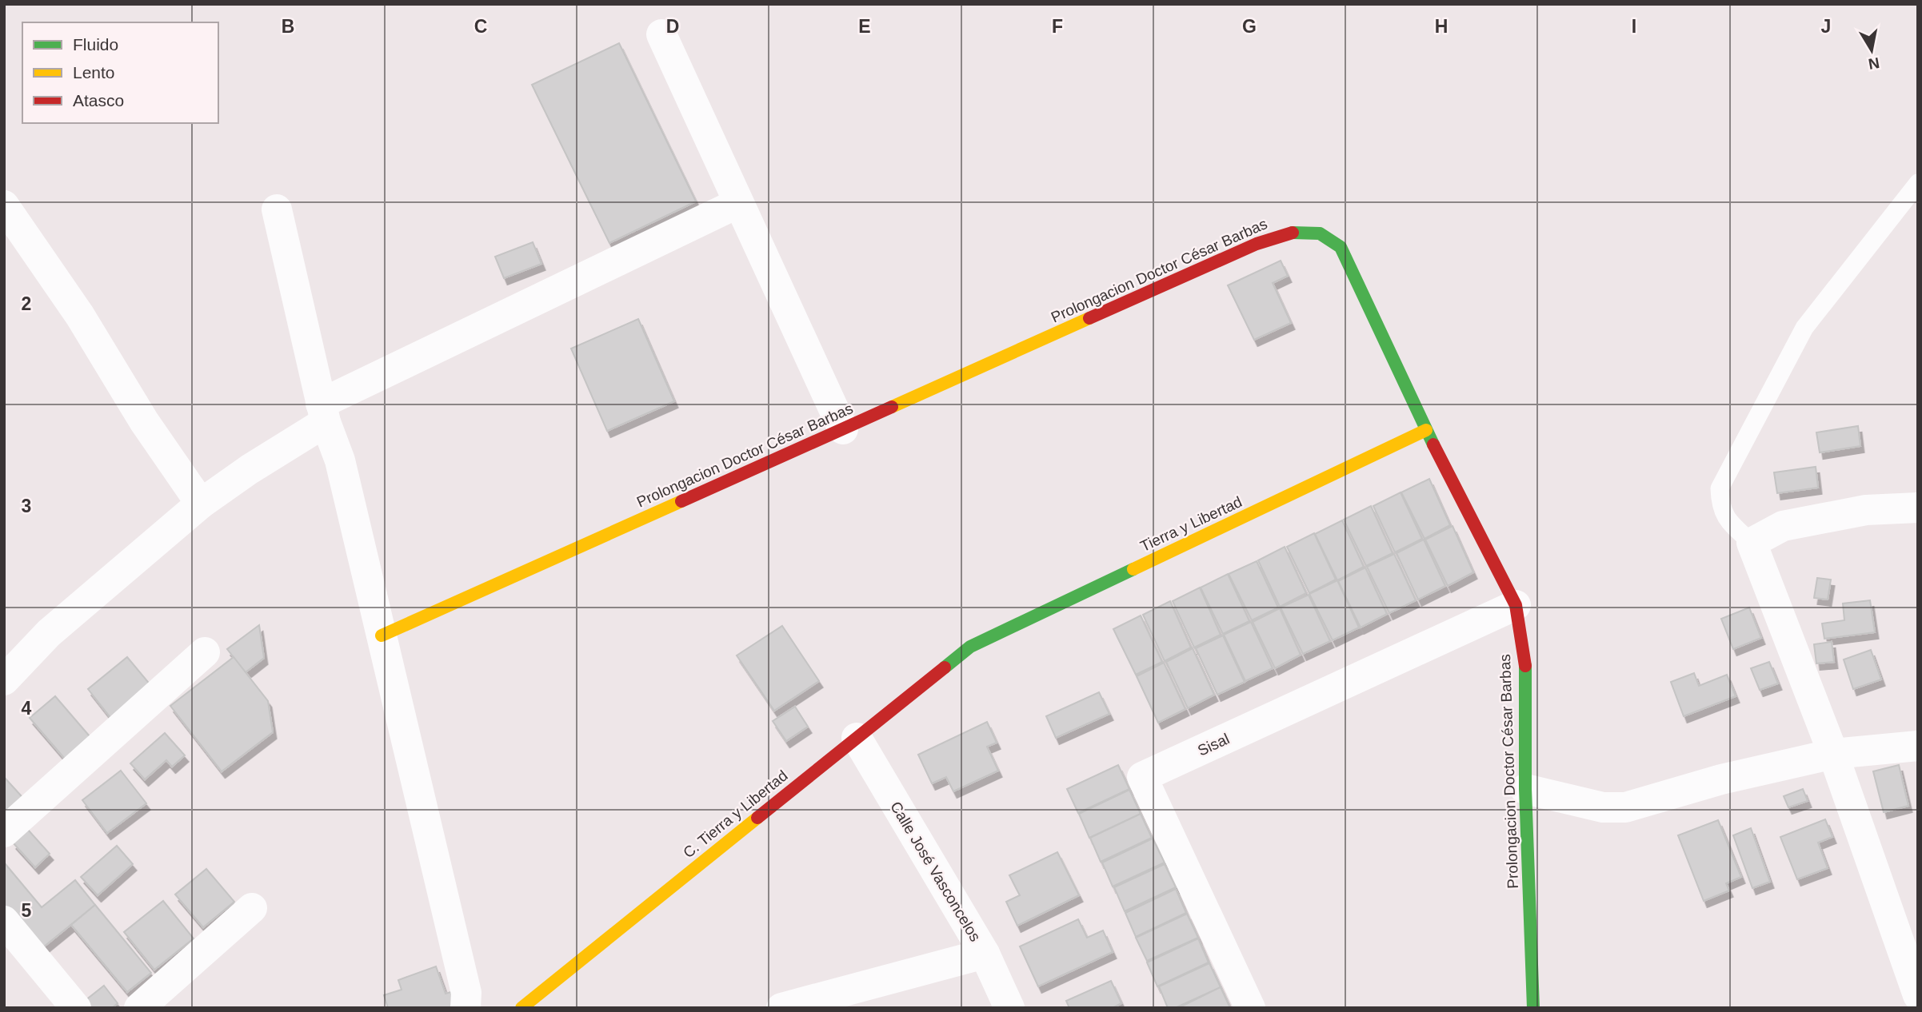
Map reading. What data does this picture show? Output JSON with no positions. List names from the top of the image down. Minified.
{"streets":{"street":["Prolongacion Doctor César Barbas","Tierra y Libertad","Sisal","C. Tierra y Libertad","Calle José Vasconcelos"]},"crossings":[["Prolongacion Doctor César Barbas","Tierra y Libertad"],["Prolongacion Doctor César Barbas","Sisal"],["Tierra y Libertad","C. Tierra y Libertad"],["C. Tierra y Libertad","Calle José Vasconcelos"]],"legend":["Fluido","Lento","Atasco"],"north":"bottom","grid":{"columns":["B","C","D","E","F","G","H","I","J"],"rows":["2","3","4","5"]}}
